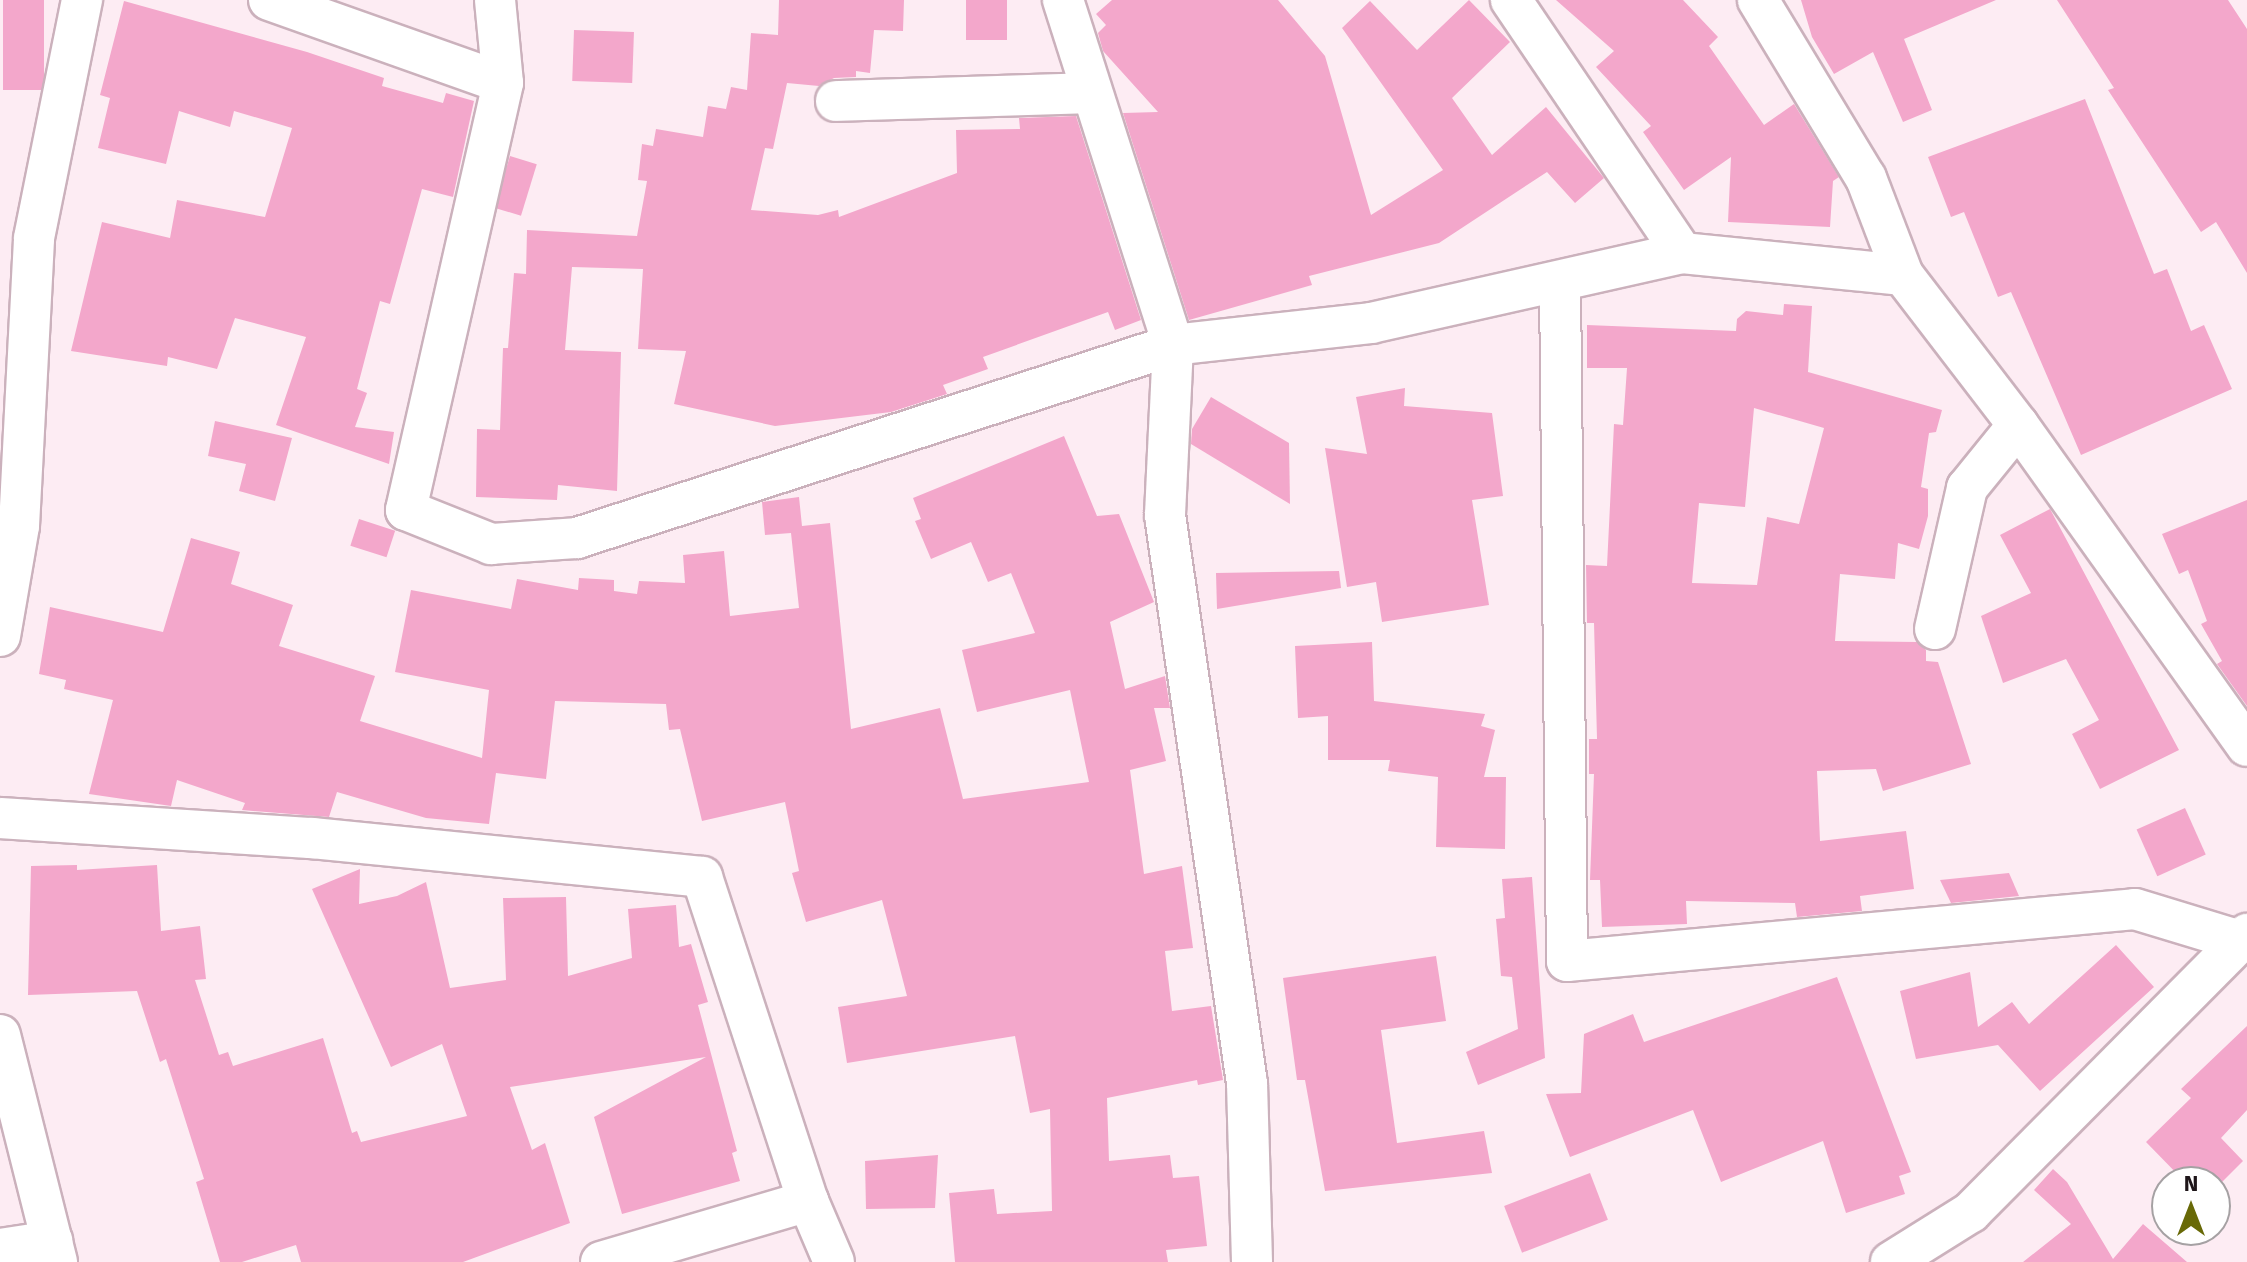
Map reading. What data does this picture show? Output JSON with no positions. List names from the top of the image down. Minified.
{"north":"top"}
